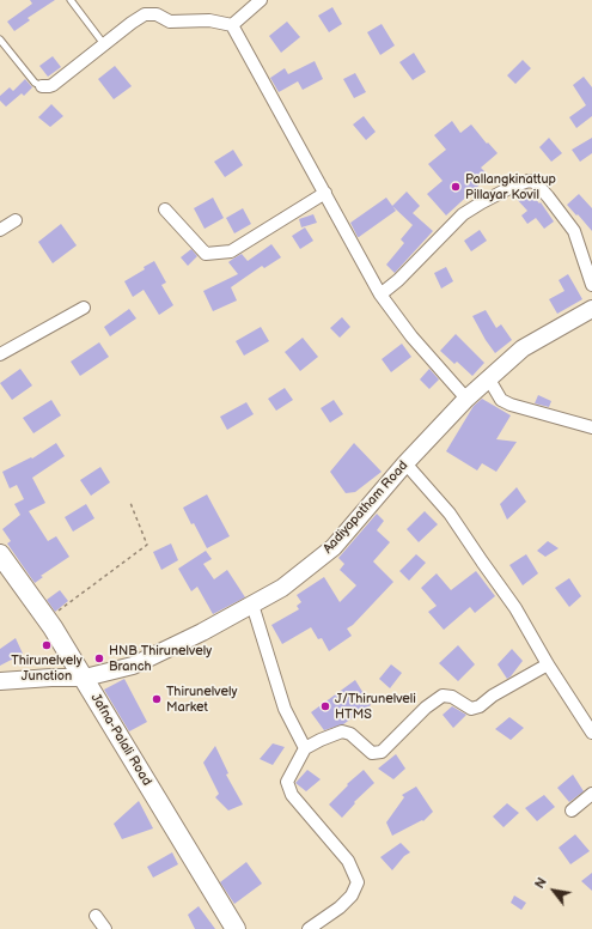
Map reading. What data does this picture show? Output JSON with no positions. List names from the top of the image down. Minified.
{"streets":{"main road":["Jafna-Palali Road"],"street":["Aadiyapatham Road"]},"crossings":[["Aadiyapatham Road","Jafna-Palali Road"]],"places":["Pallangkinattup Pillayar Kovil","Thirunelvely Junction","HNB Thirunelvely Branch","Thirunelvely Market","J/Thirunelveli HTMS"],"north":"top left"}
